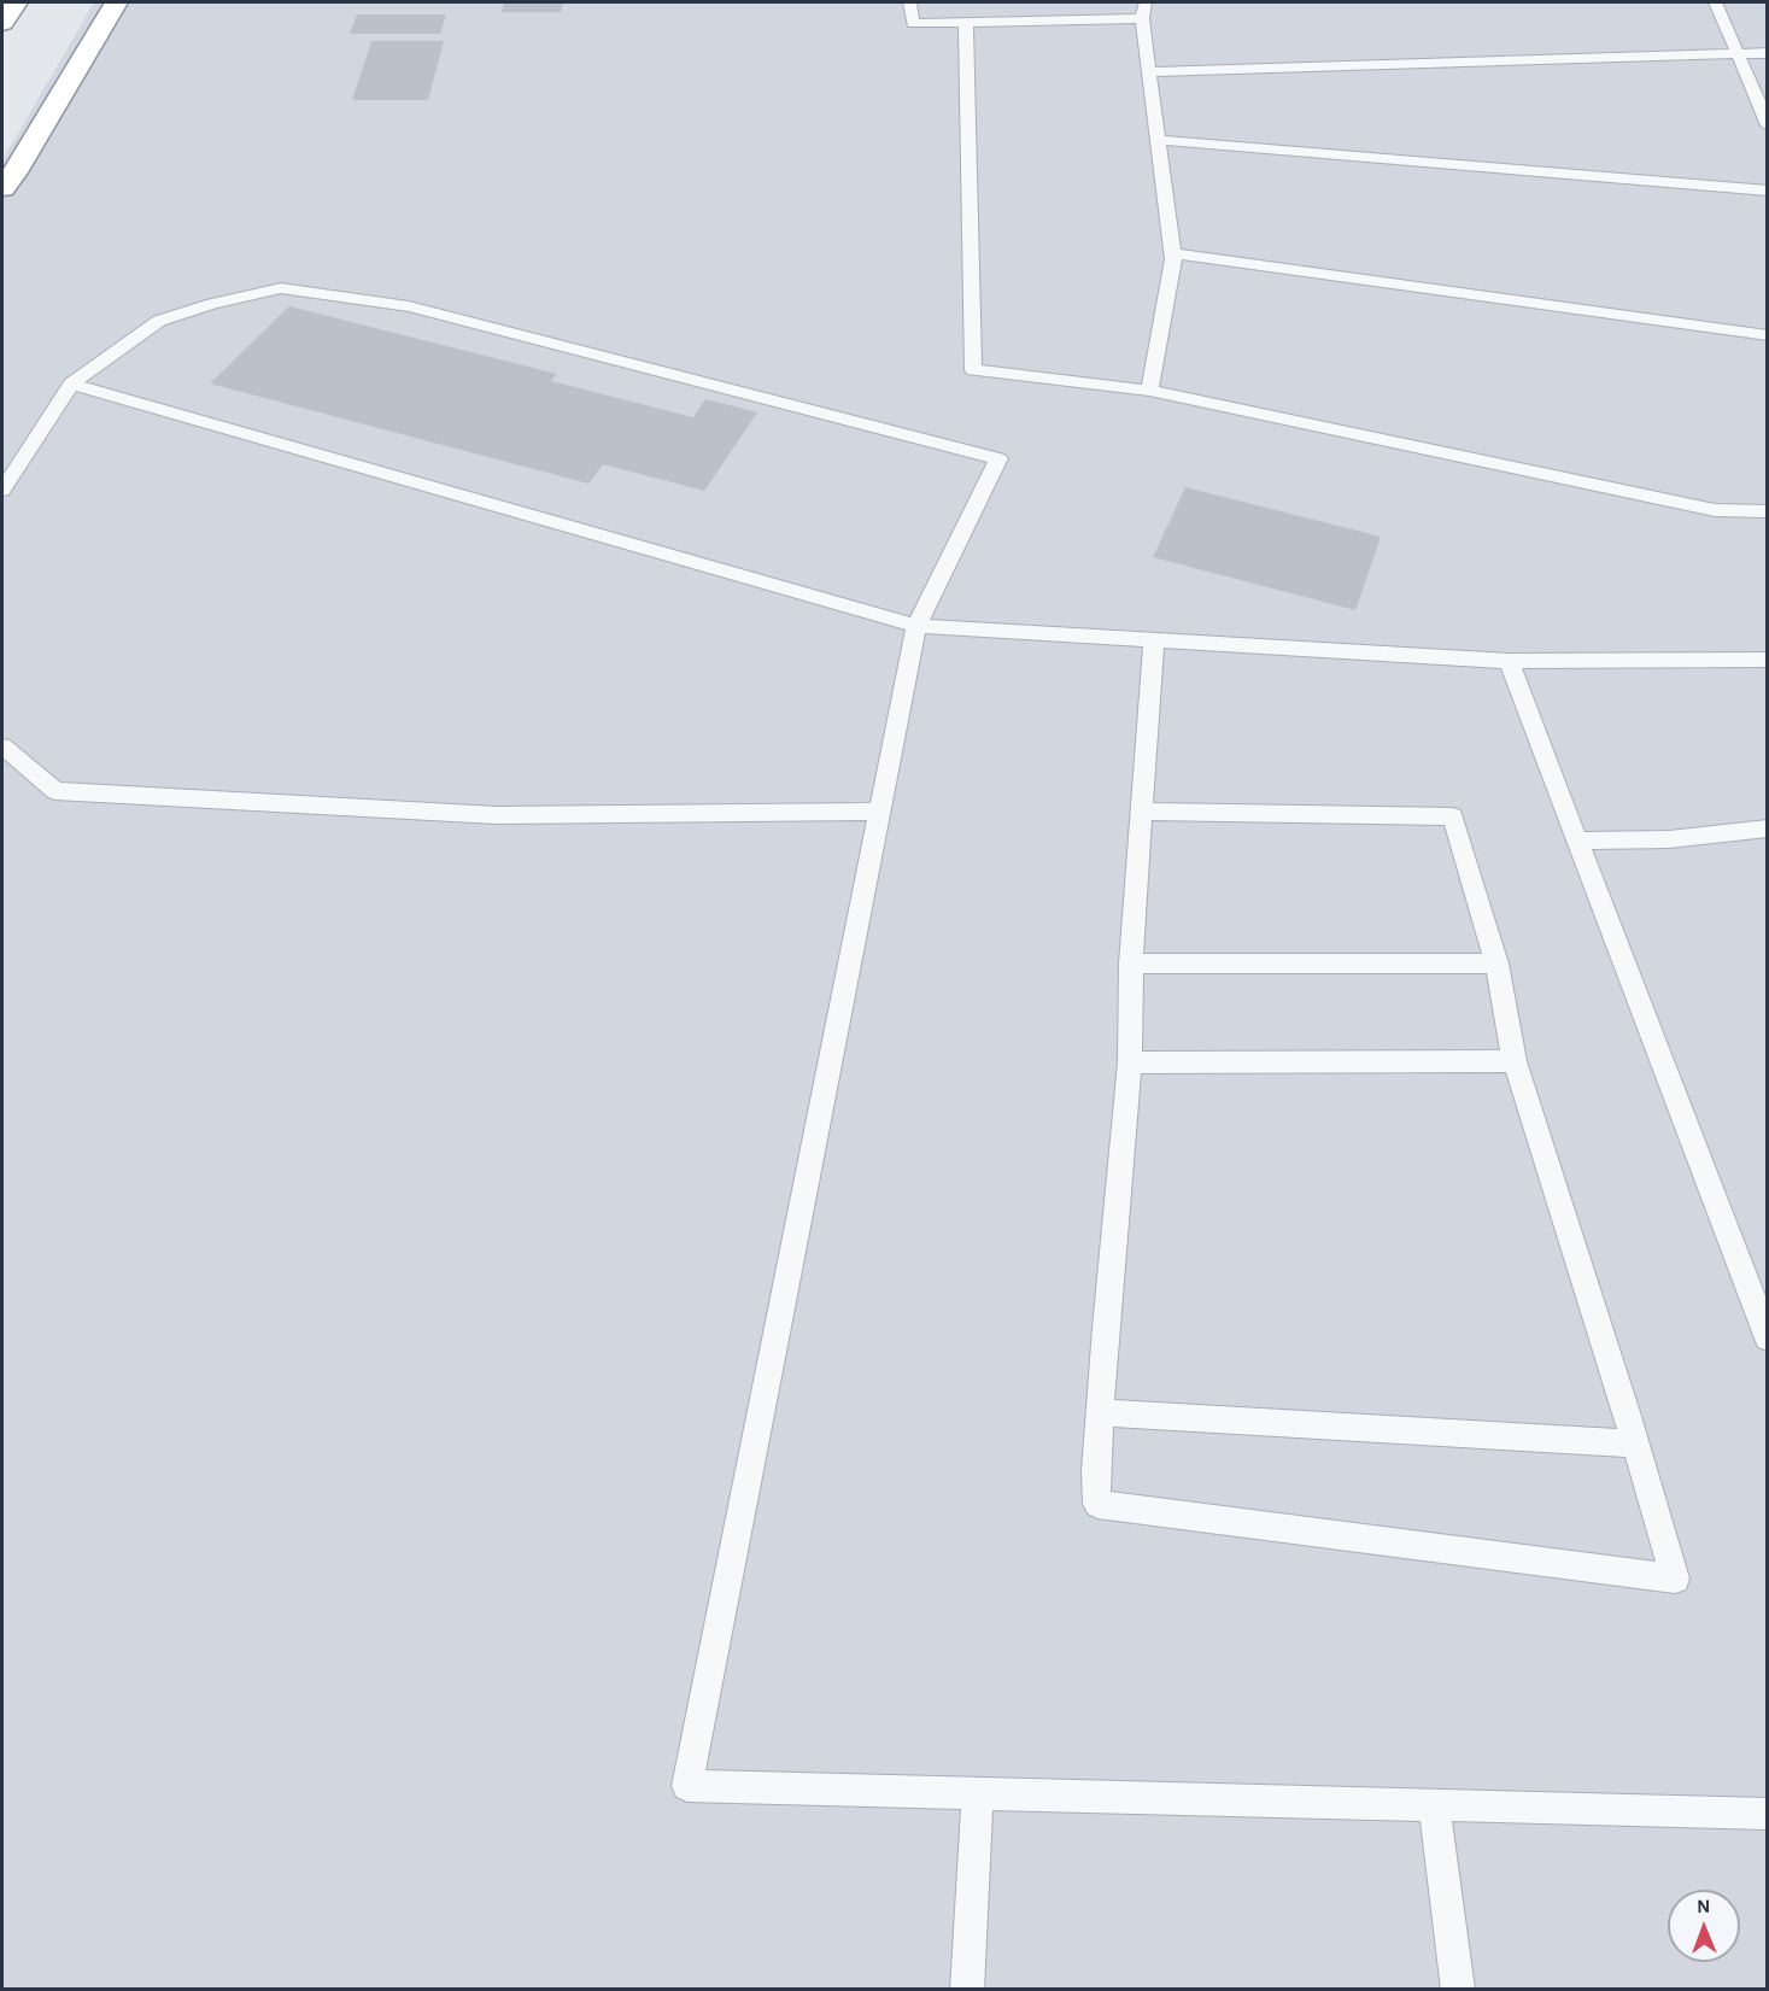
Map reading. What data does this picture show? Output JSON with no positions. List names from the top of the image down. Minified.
{"north":"top"}
